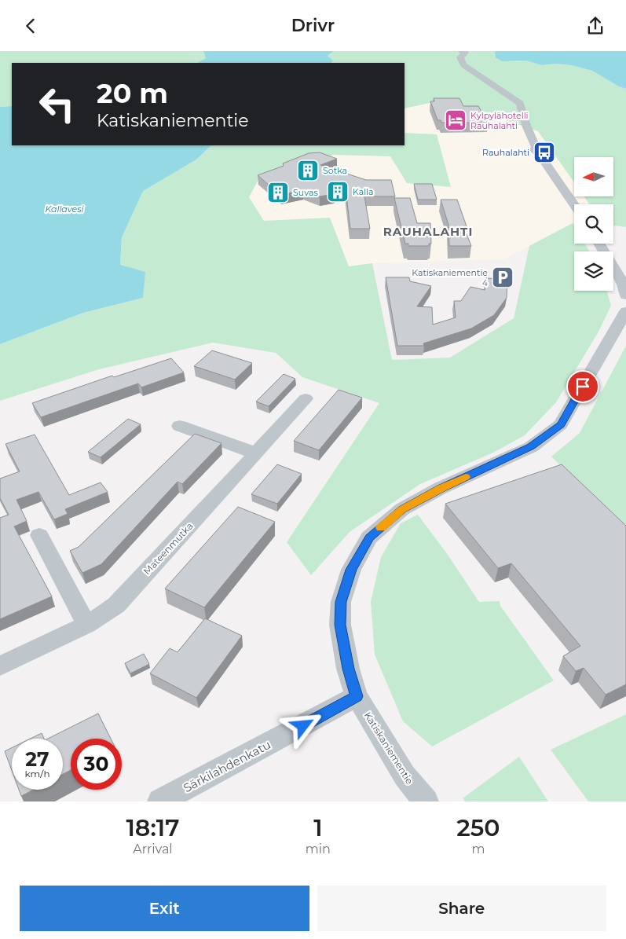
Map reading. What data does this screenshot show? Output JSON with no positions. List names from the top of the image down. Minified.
{"streets":{"street":["Mateenmutka","Katiskaniementie","Särkilahdenkatu"]},"crossings":[["Katiskaniementie","Särkilahdenkatu"]],"districts":["RAUHALAHTI"],"water":["Kallavesi"],"places":{"hotel":["Kylpylähotelli Rauhalahti"],"bus stop":["Rauhalahti"],"building":["Sotka","Kalla","Suvas"],"parking":["Katiskaniementie 4"]},"north":"left","page":{"header":"Drivr","turn":["20 m","Katiskaniementie"],"speed":"27 km/h","limit":"30","eta":["18:17","Arrival","1","min","250","m"],"buttons":["Exit","Share"]}}
